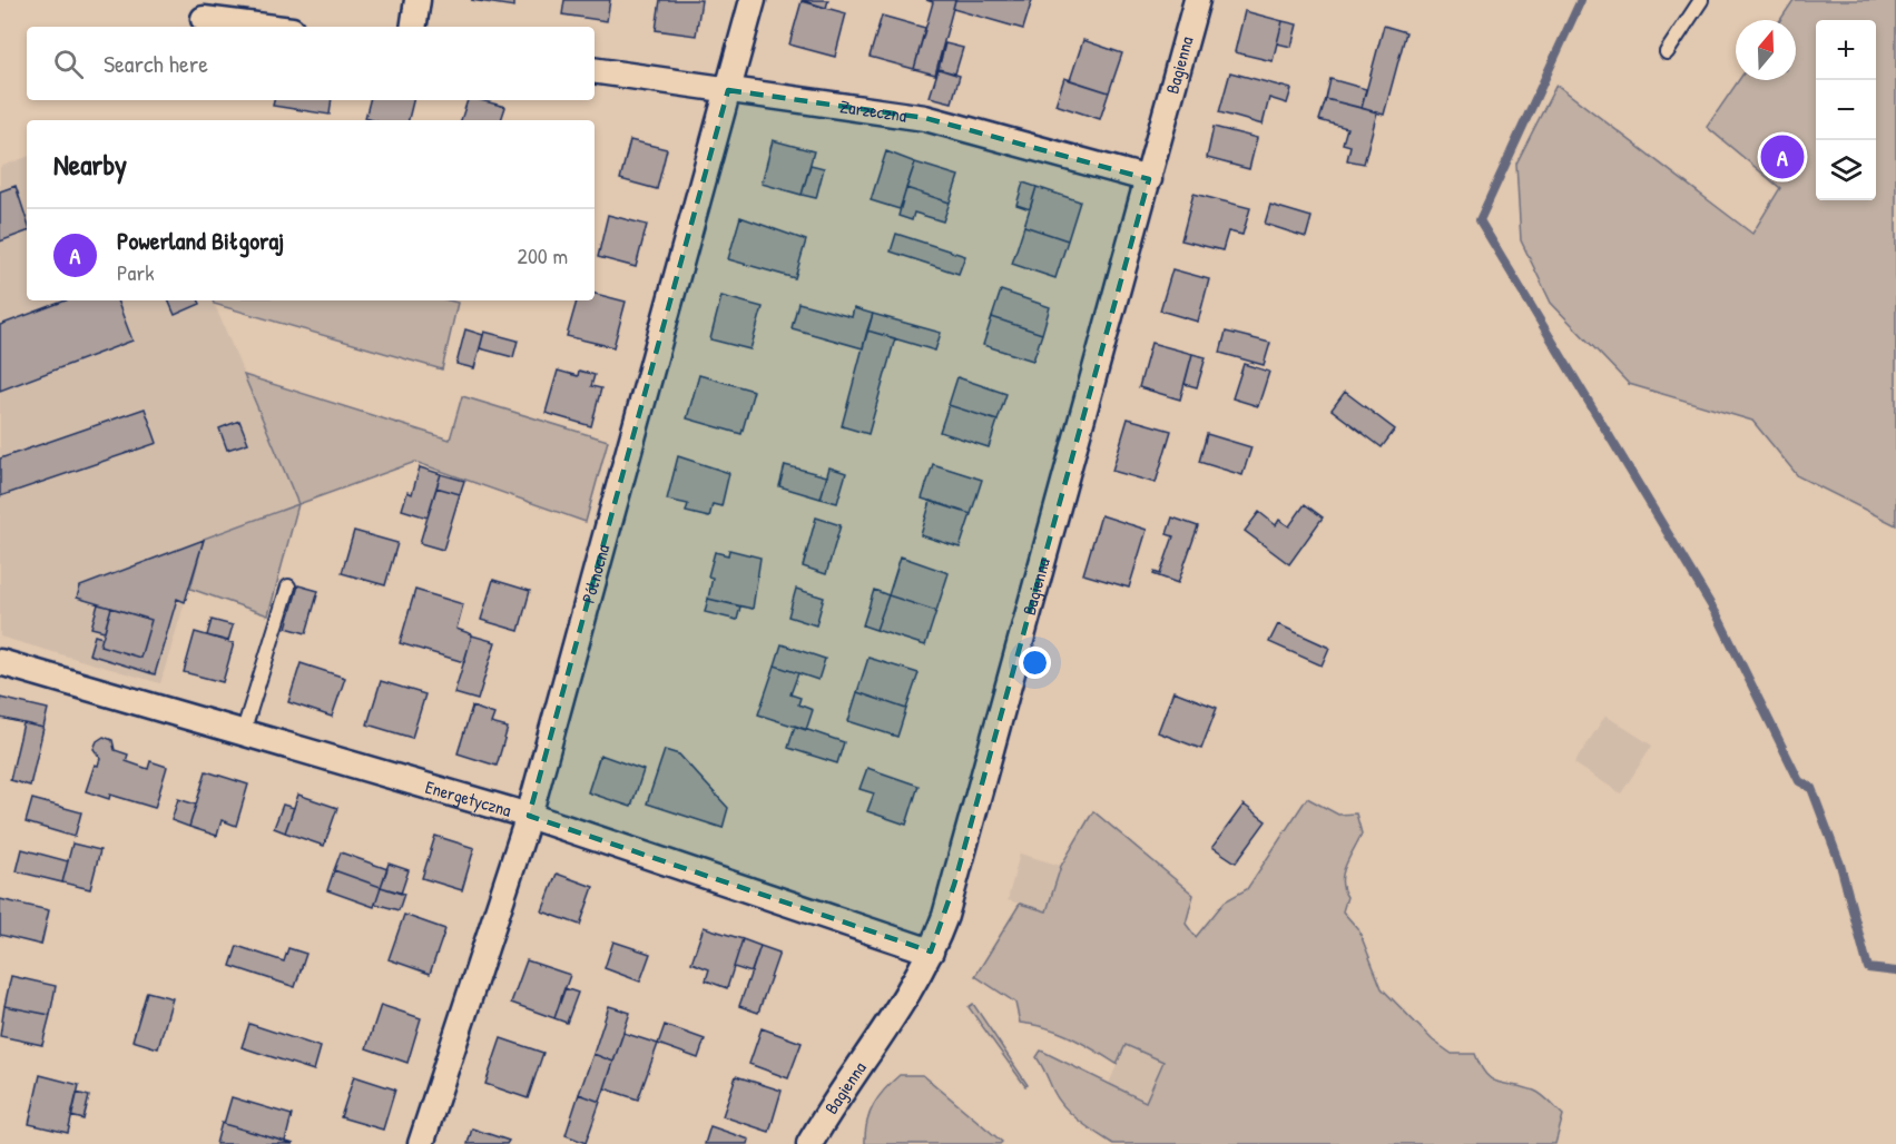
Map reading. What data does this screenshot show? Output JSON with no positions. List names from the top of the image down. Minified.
{"streets":{"street":["Bagienna","Zarzeczna","Północna","Energetyczna"]},"crossings":[["Bagienna","Zarzeczna"],["Bagienna","Energetyczna"],["Zarzeczna","Północna"],["Północna","Energetyczna"]],"north":"top","page":{"map_buttons":["+","−"],"search":"Search here","heading":"Nearby","pins":"A","list":[{"mark":"A","name":"Powerland Biłgoraj","note":"Park","value":"200 m"}]}}
